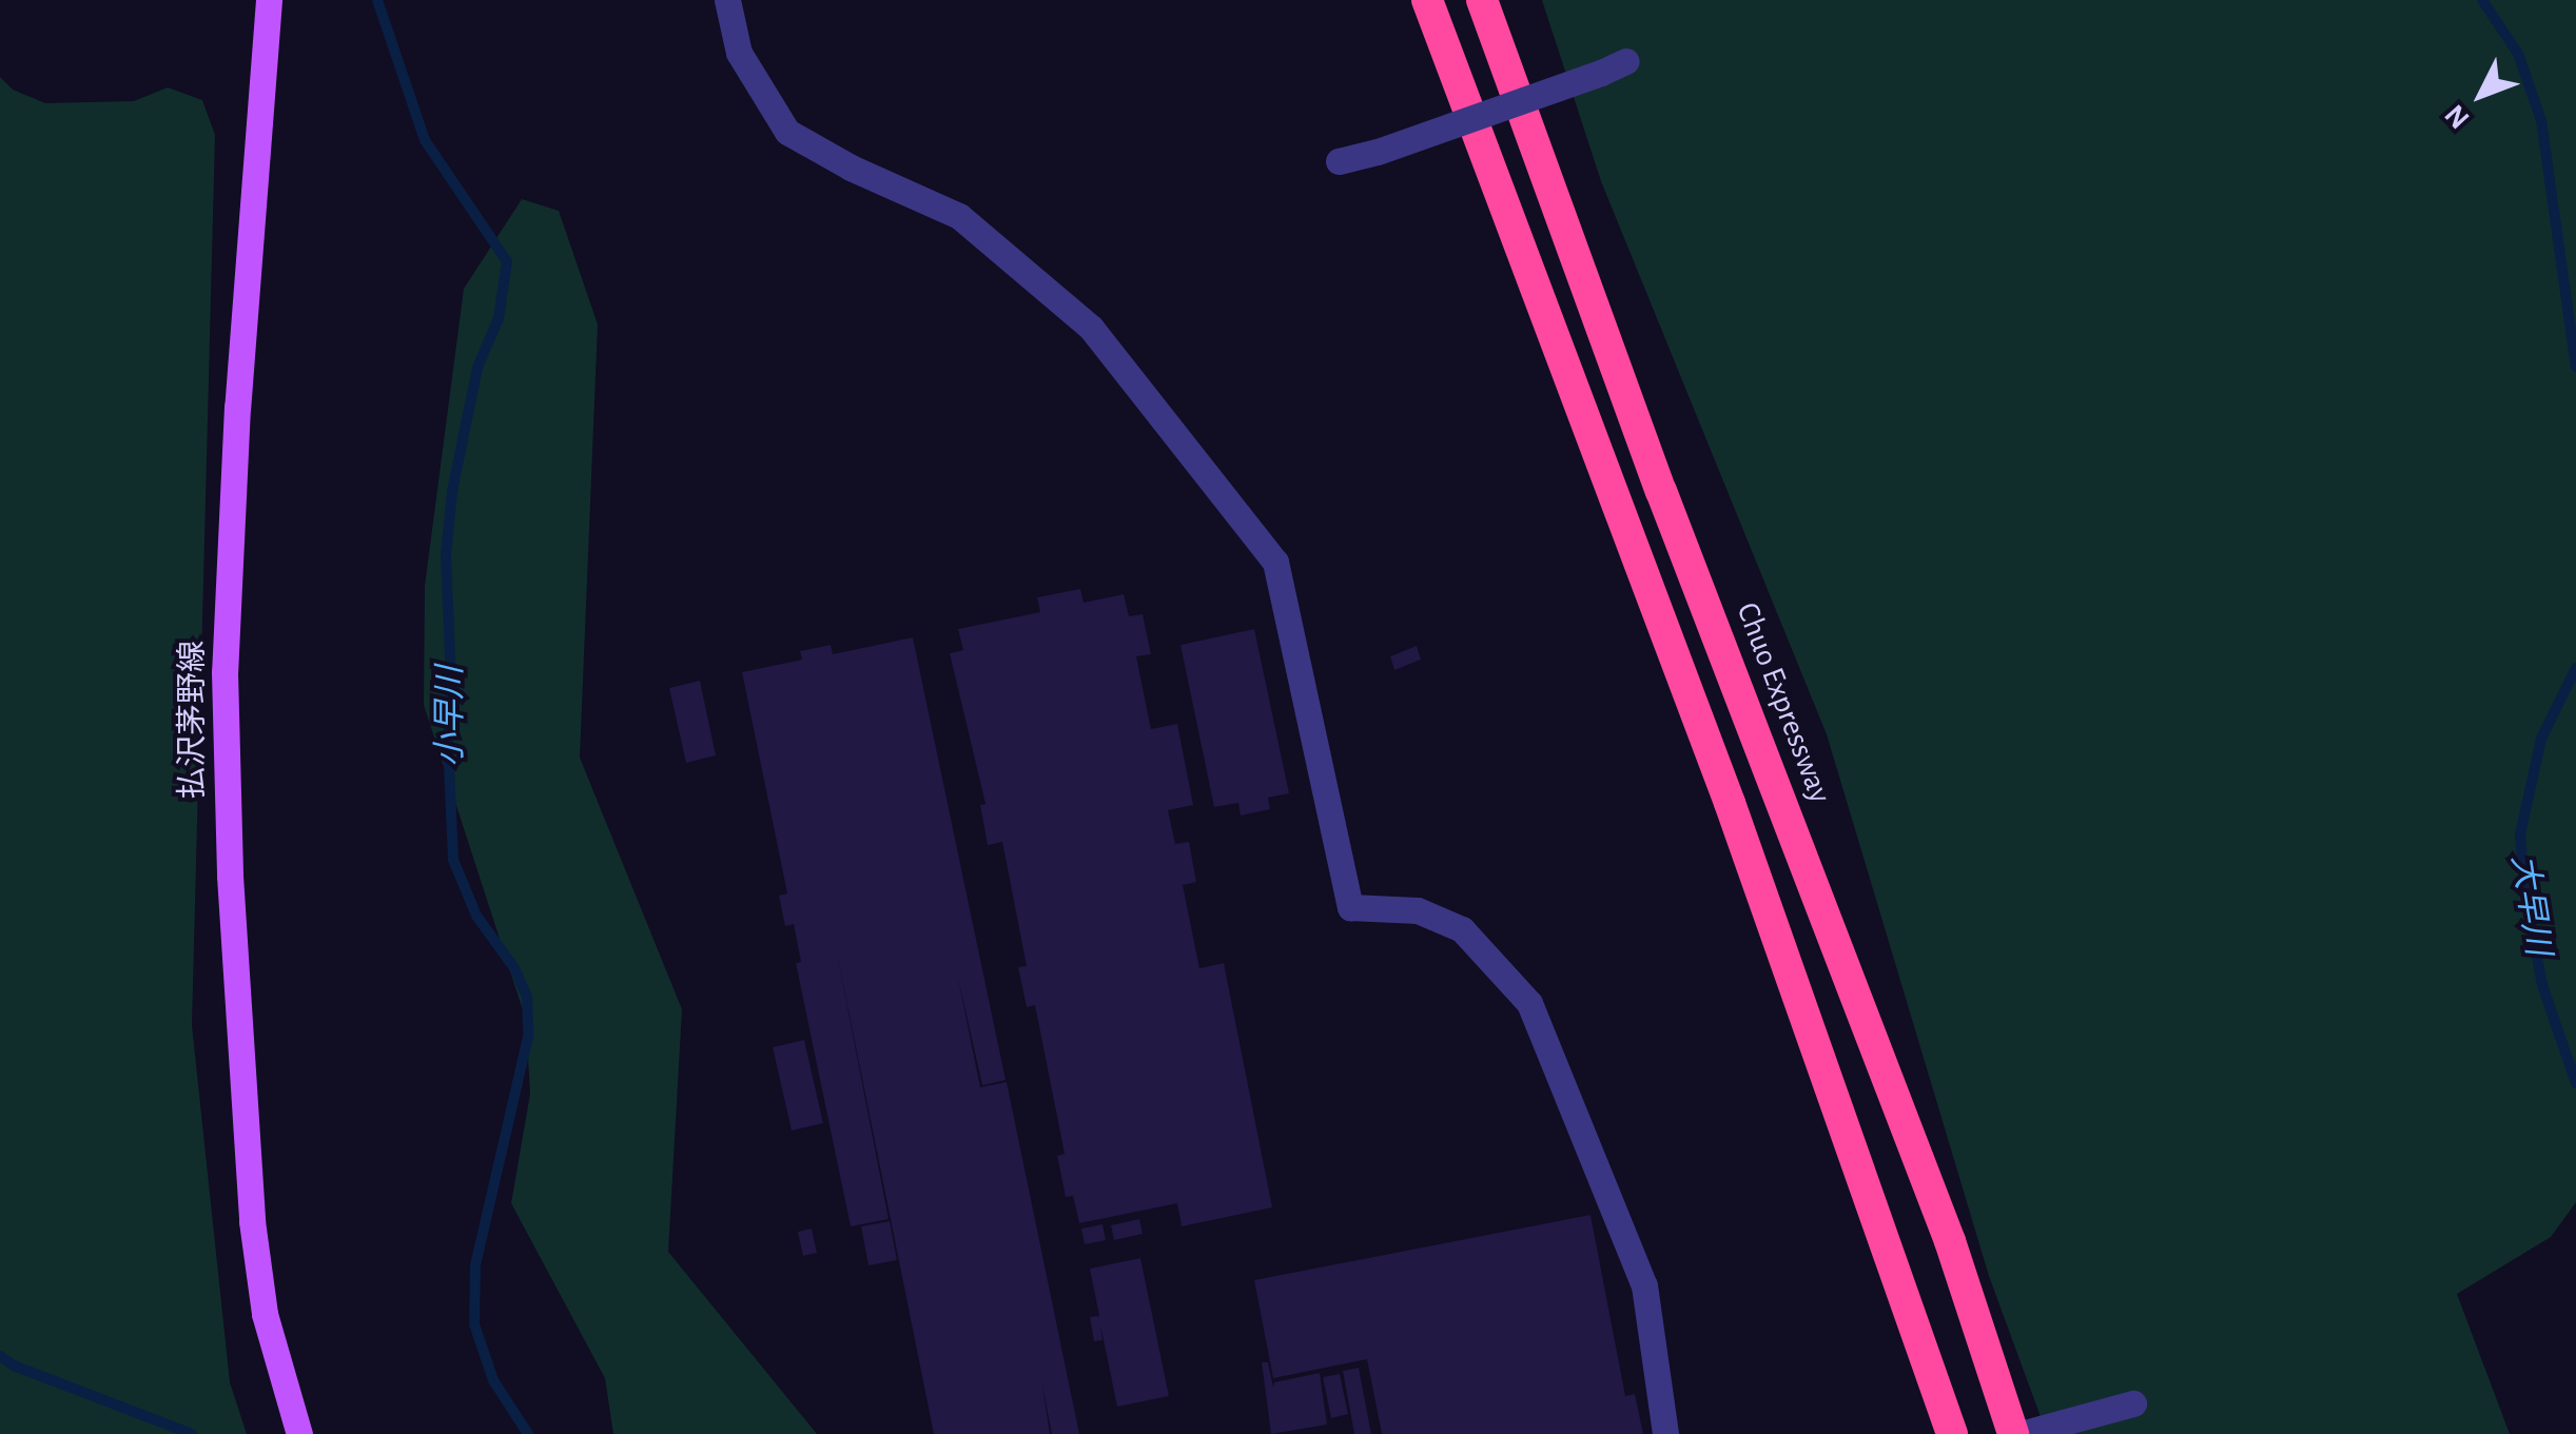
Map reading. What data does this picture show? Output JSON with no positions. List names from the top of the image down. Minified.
{"streets":{"highway":["Chuo Expressway"],"main road":["払沢茅野線"]},"water":["小早川","大早川"],"north":"bottom left"}
